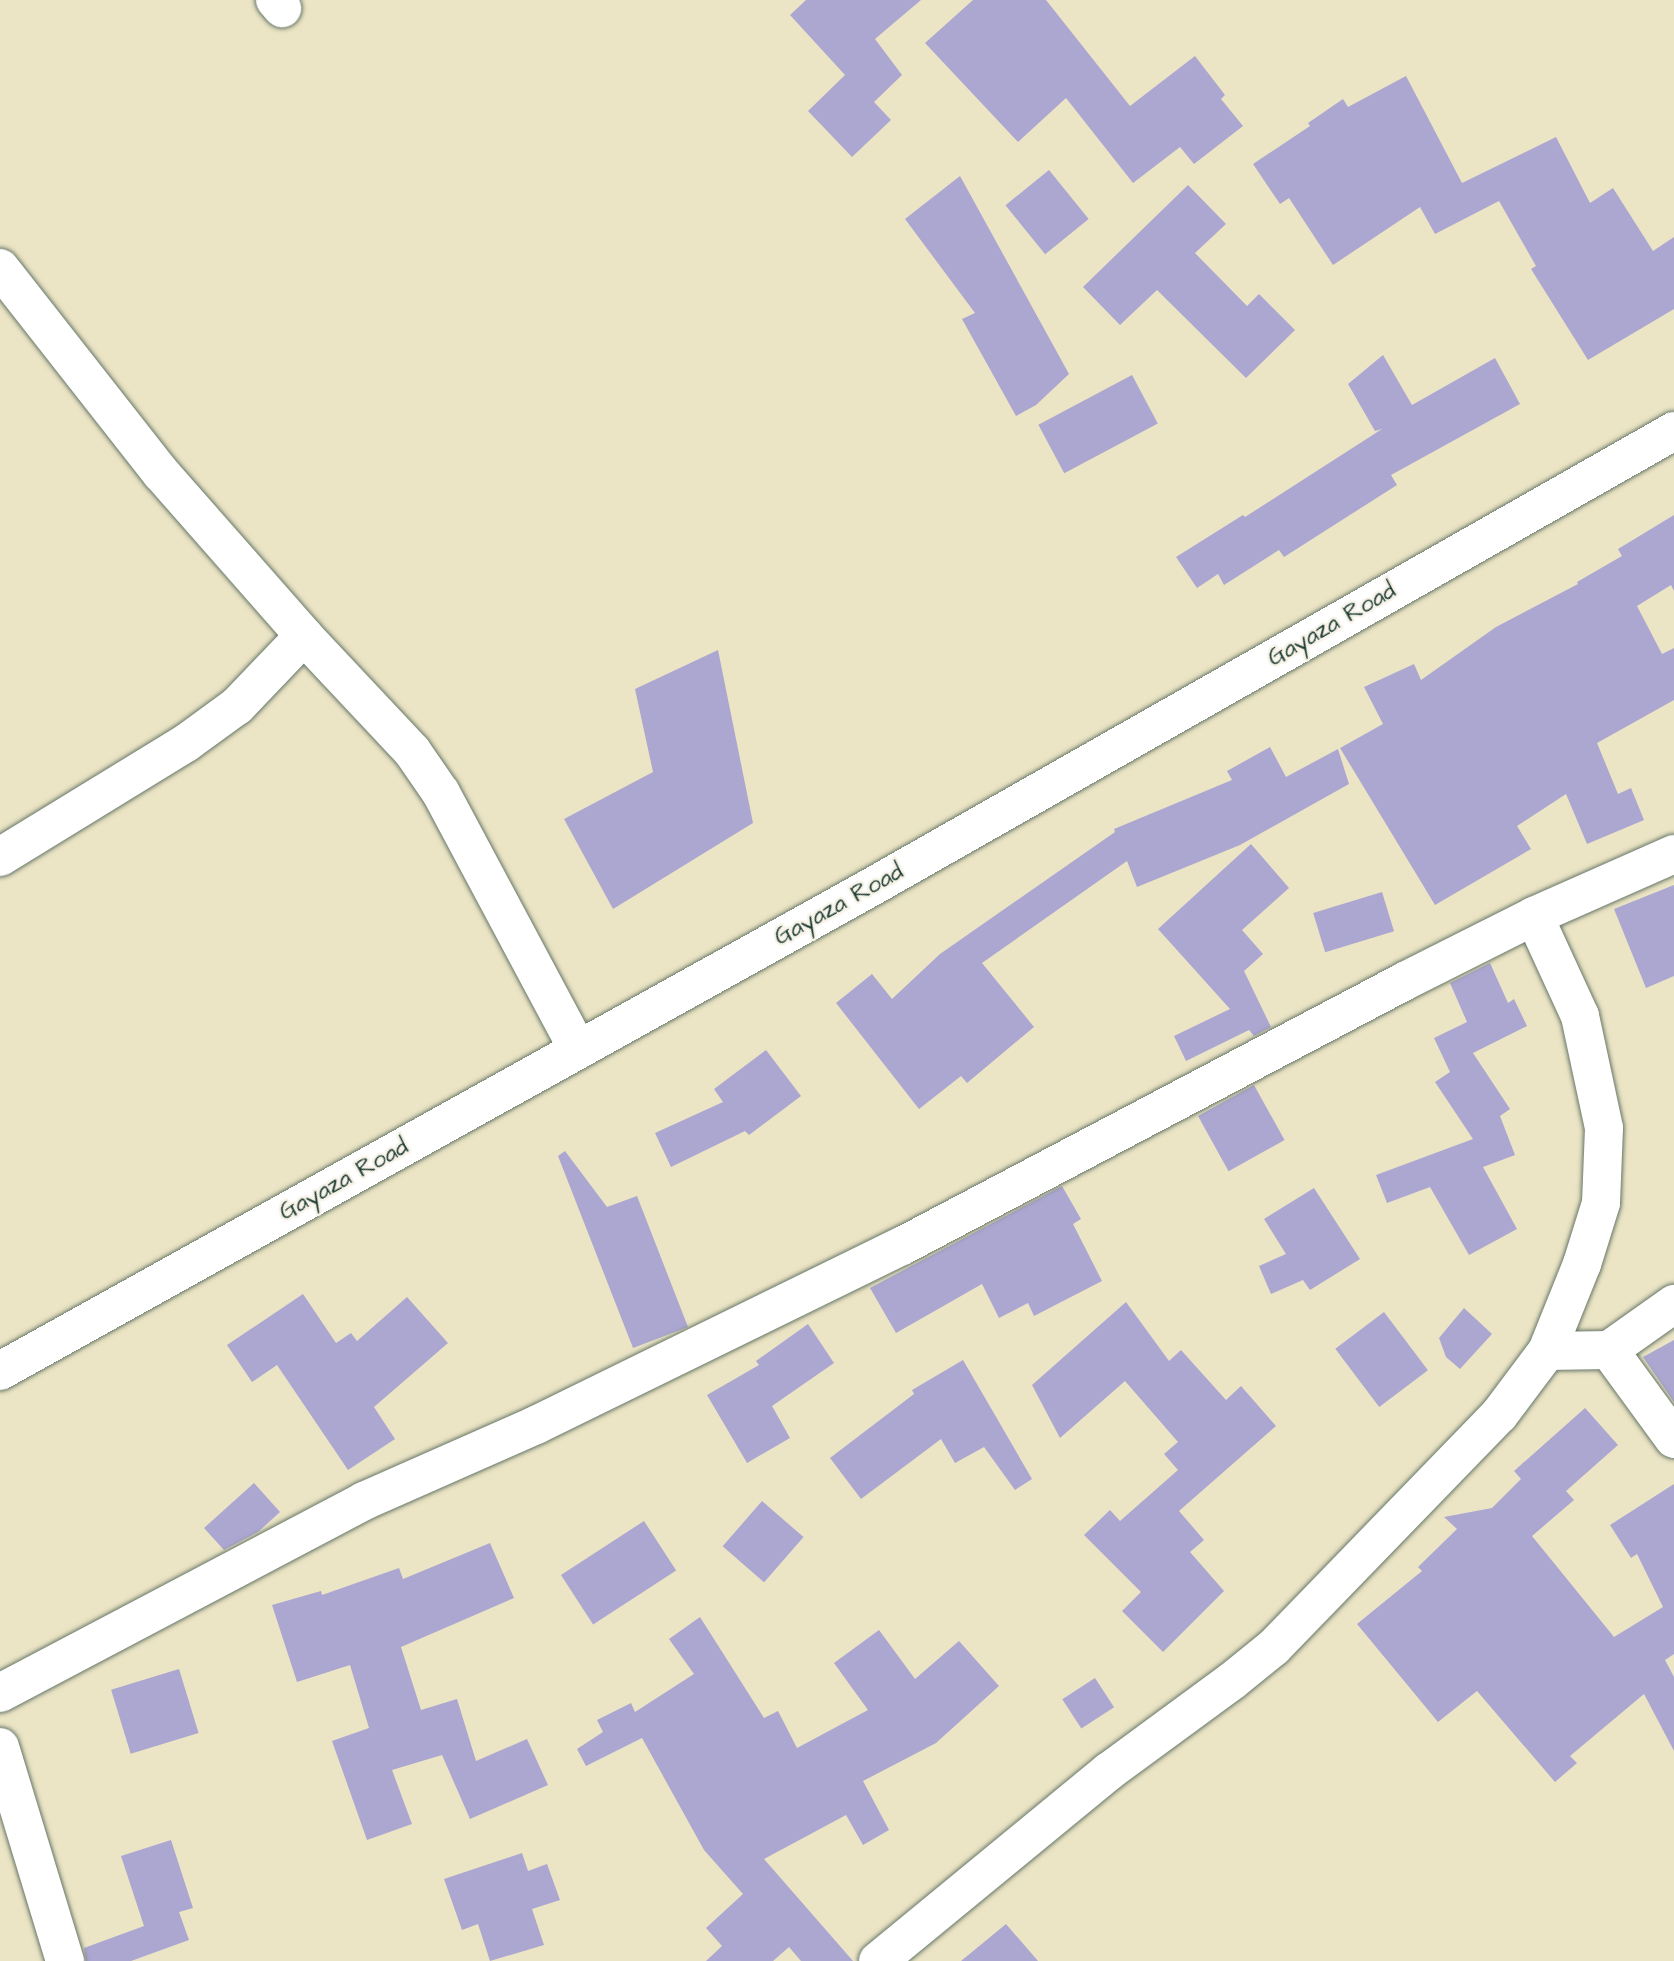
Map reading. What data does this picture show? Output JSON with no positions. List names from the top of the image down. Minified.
{"streets":{"street":["Gayaza Road"]}}
